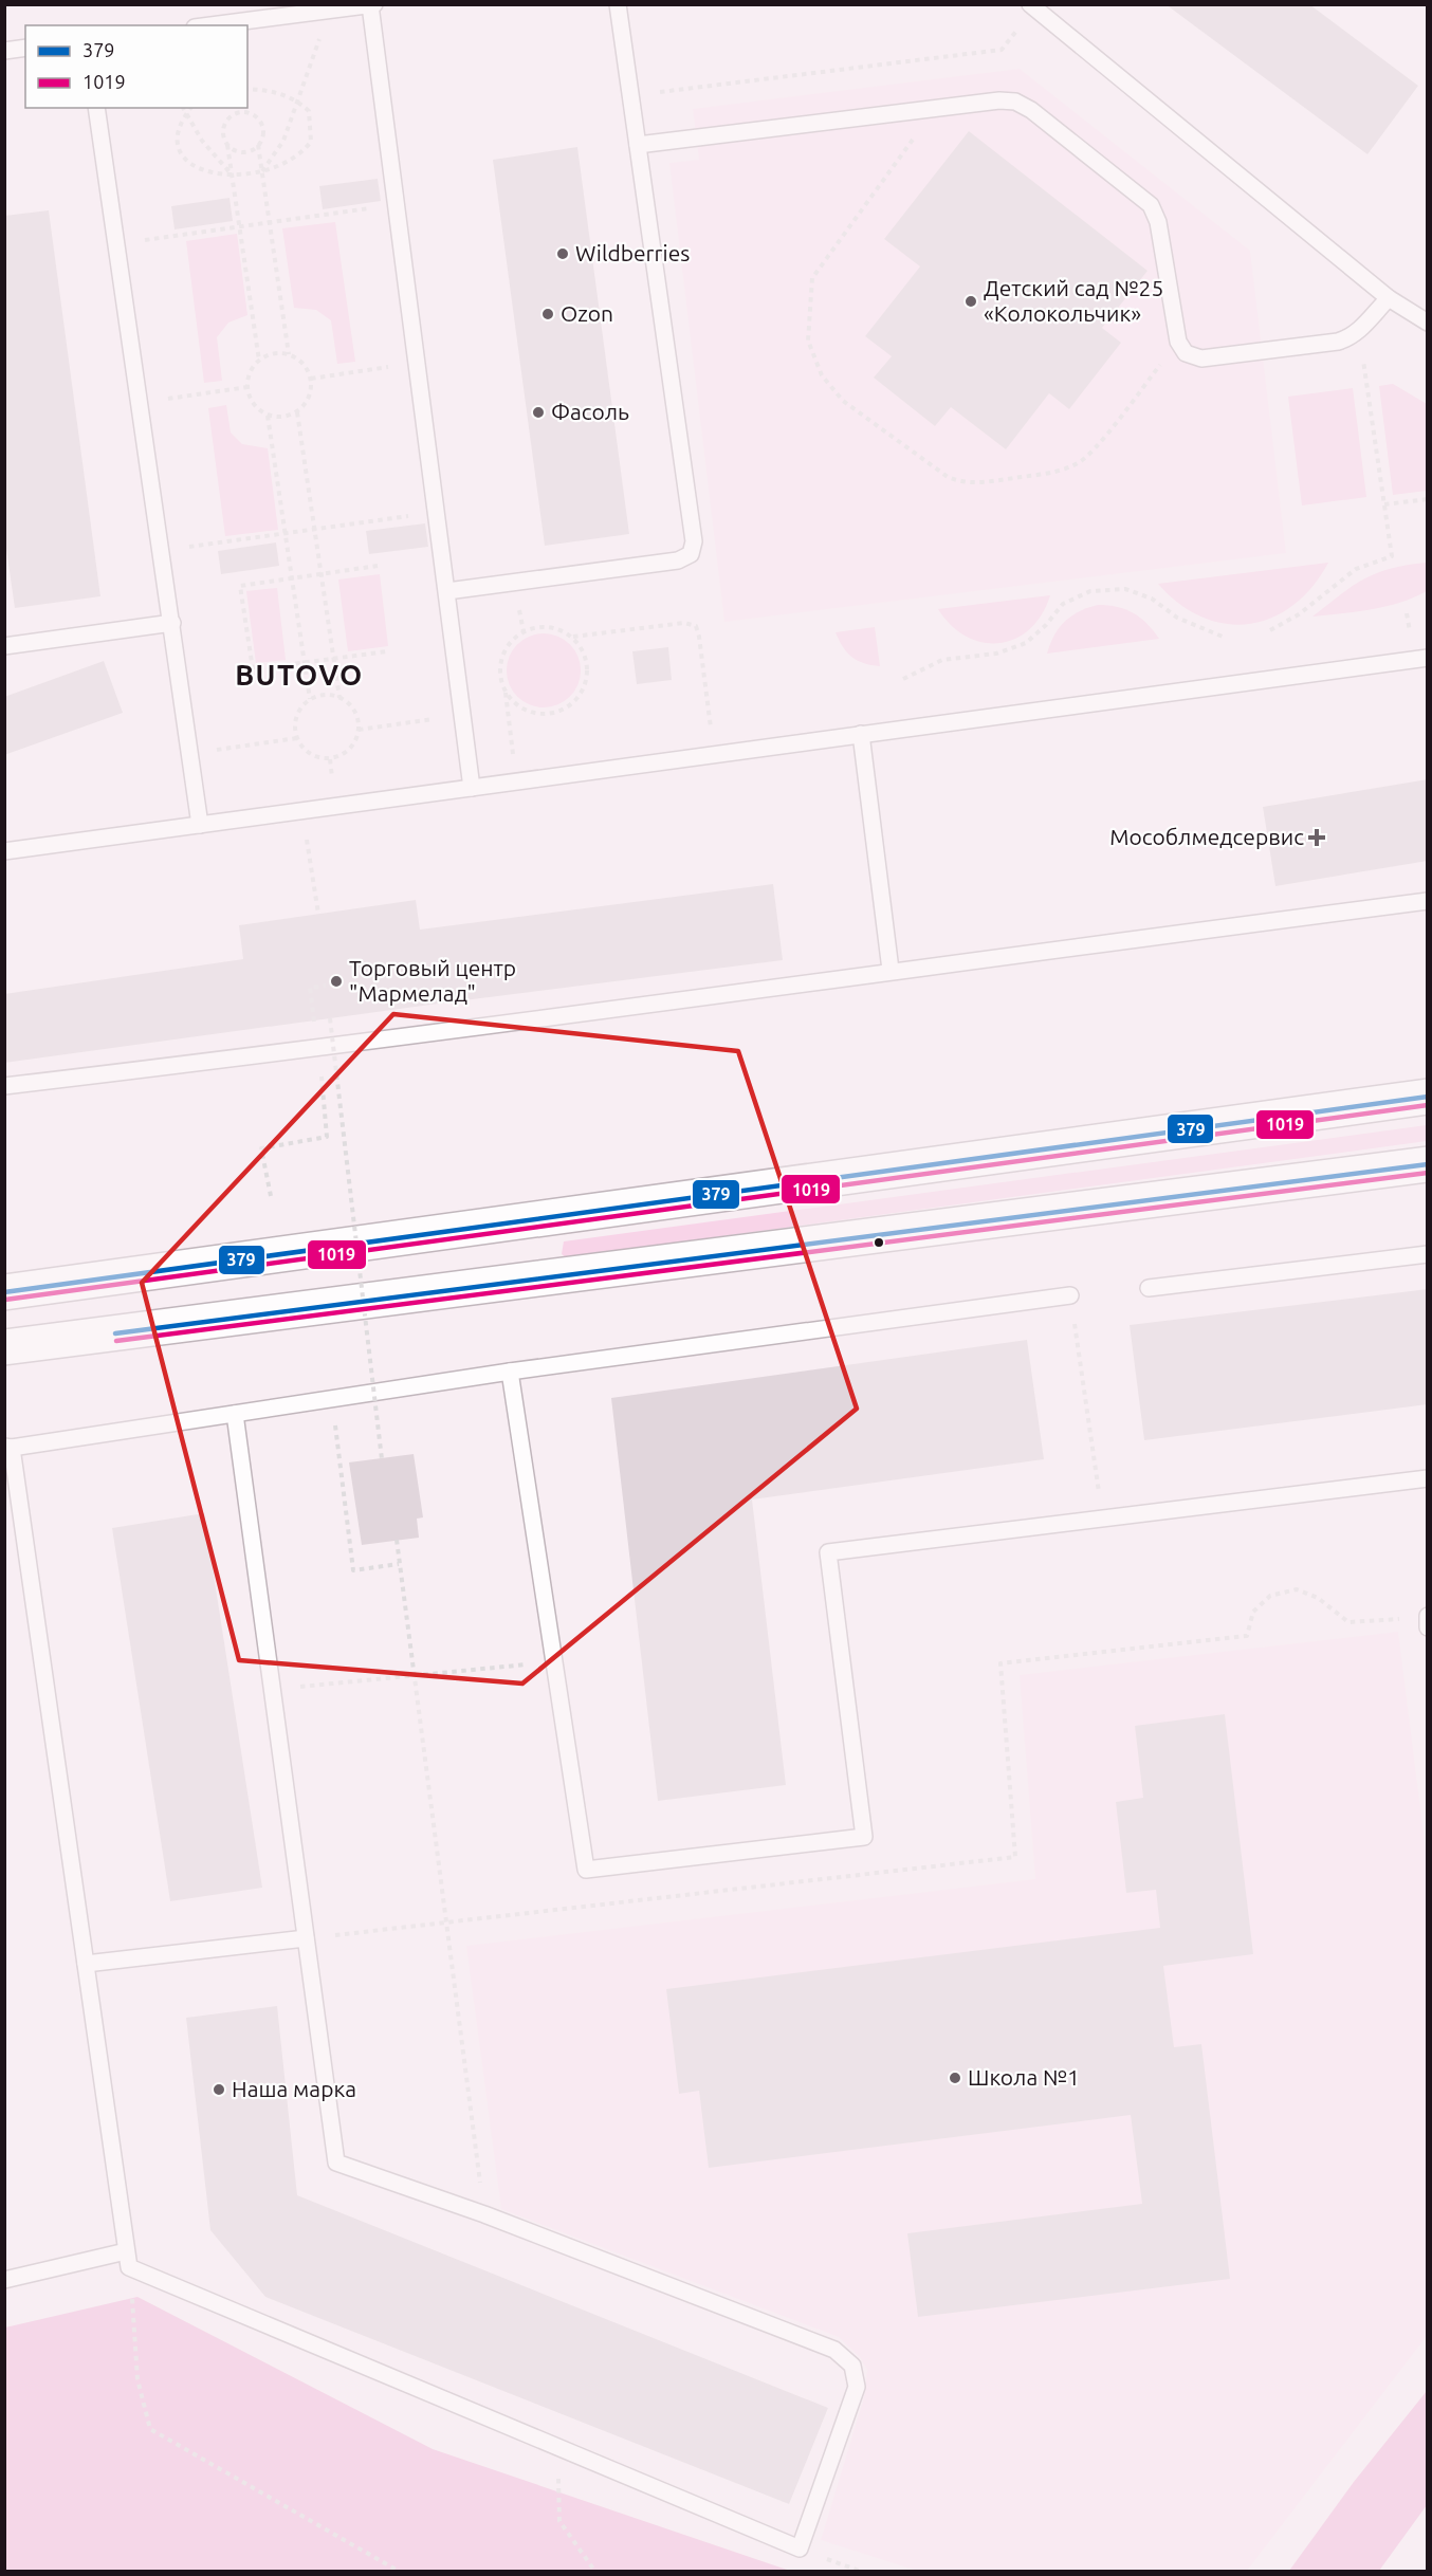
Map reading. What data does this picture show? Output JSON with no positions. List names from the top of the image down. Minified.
{"districts":["BUTOVO"],"places":{"other":["Wildberries","Детский сад №25 «Колокольчик»","Ozon","Фасоль","Торговый центр \"Мармелад\"","Школа №1","Наша марка"],"health":["Мособлмедсервис"]},"lines":["transit line 379","transit line 1019"],"legend":["379","1019"]}
